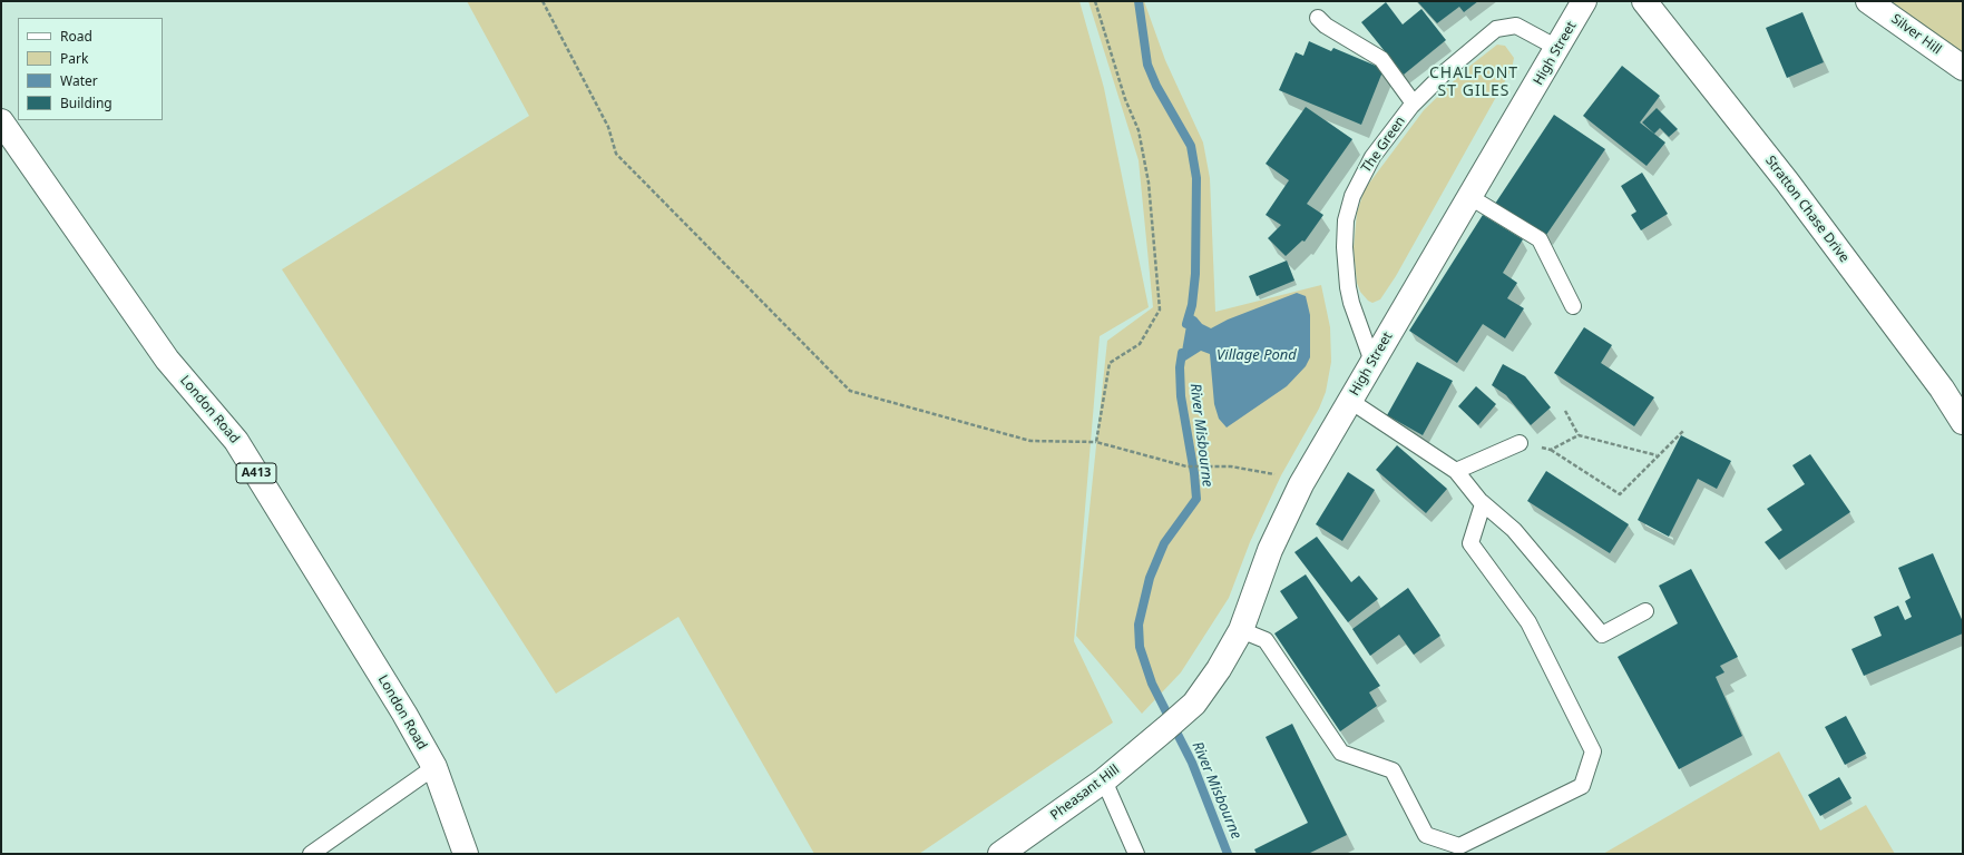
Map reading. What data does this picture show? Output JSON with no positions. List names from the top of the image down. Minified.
{"streets":{"main road":["Silver Hill","High Street","Stratton Chase Drive","London Road","A413","Pheasant Hill"],"lane":["The Green"]},"crossings":[["High Street","The Green"],["High Street","Pheasant Hill"]],"districts":["CHALFONT ST GILES"],"water":["Village Pond","River Misbourne"],"legend":["Road","Park","Water","Building"]}
